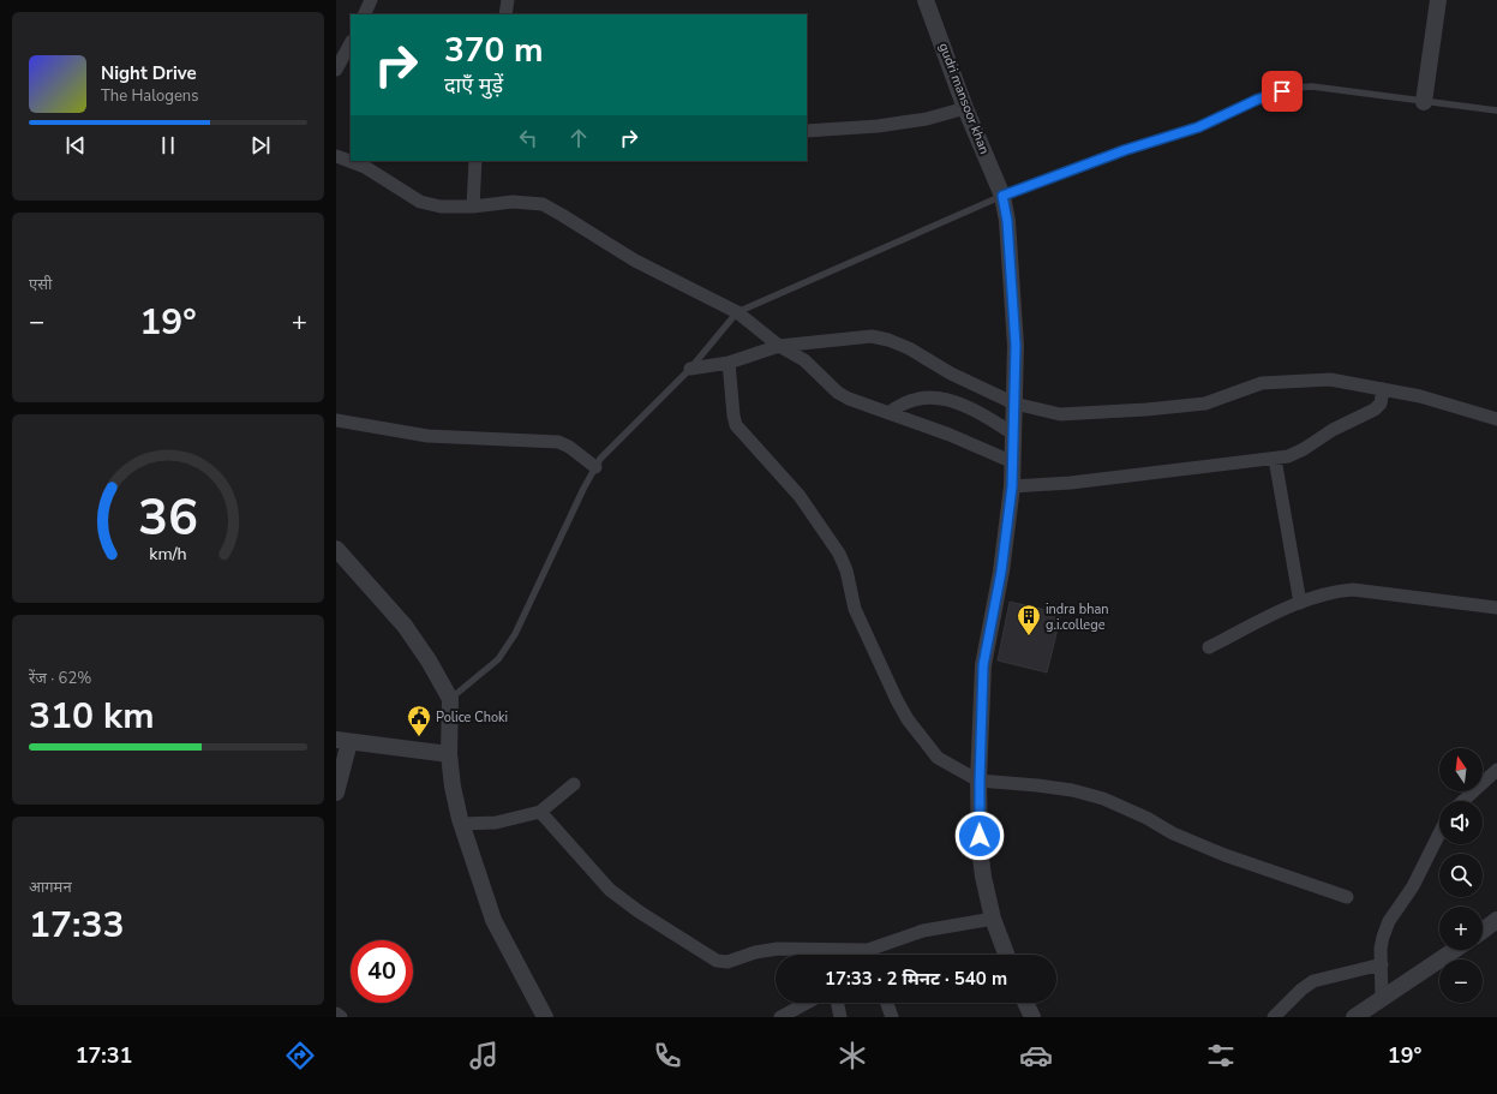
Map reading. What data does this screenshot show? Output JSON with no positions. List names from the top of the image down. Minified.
{"streets":{"street":["gudri mansoor khan"]},"places":{"building":["indra bhan g.i.college"],"public building":["Police Choki"]},"north":"top","page":{"turn":["370 m","दाएँ मुड़ें"],"song":["Night Drive","The Halogens"],"tile":["एसी",["रेंज · 62%","310 km"],["आगमन","17:33"]],"heat":["−","19°","+"],"map_buttons":["+","−"],"limit":"40","trip":"17:33 · 2 मिनट · 540 m","tabs":["17:31","19°"],"gauge":["36","km/h"]}}
